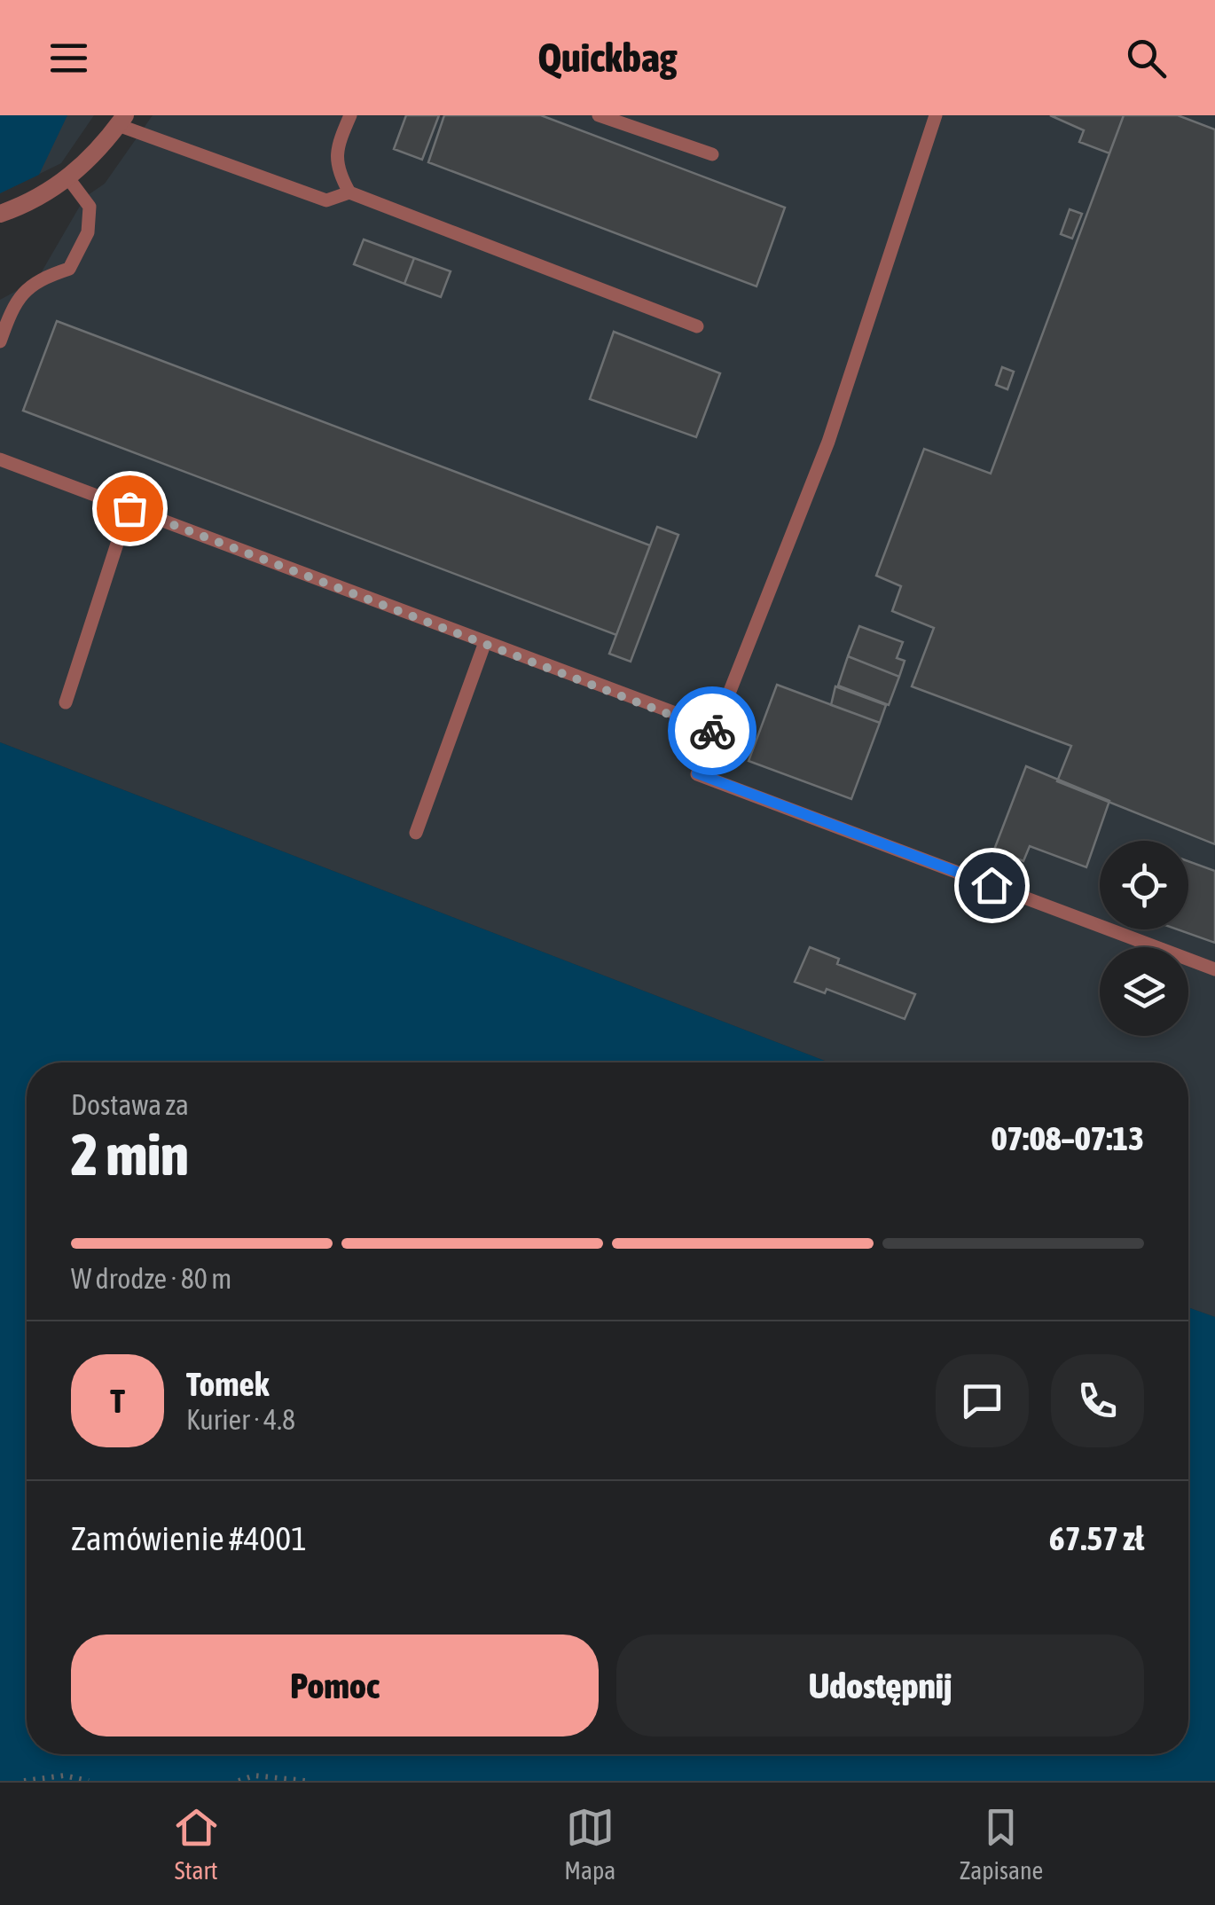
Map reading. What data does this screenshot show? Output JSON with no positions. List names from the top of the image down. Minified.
{"page":{"header":"Quickbag","heading":["2 min","Dostawa za","07:08–07:13"],"panel":["Tomek","Kurier · 4.8","Zamówienie #4001","67.57 zł"],"bar":"W drodze · 80 m","round":"T","buttons":["Pomoc","Udostępnij"],"tabs":["Start","Mapa","Zapisane"]}}
